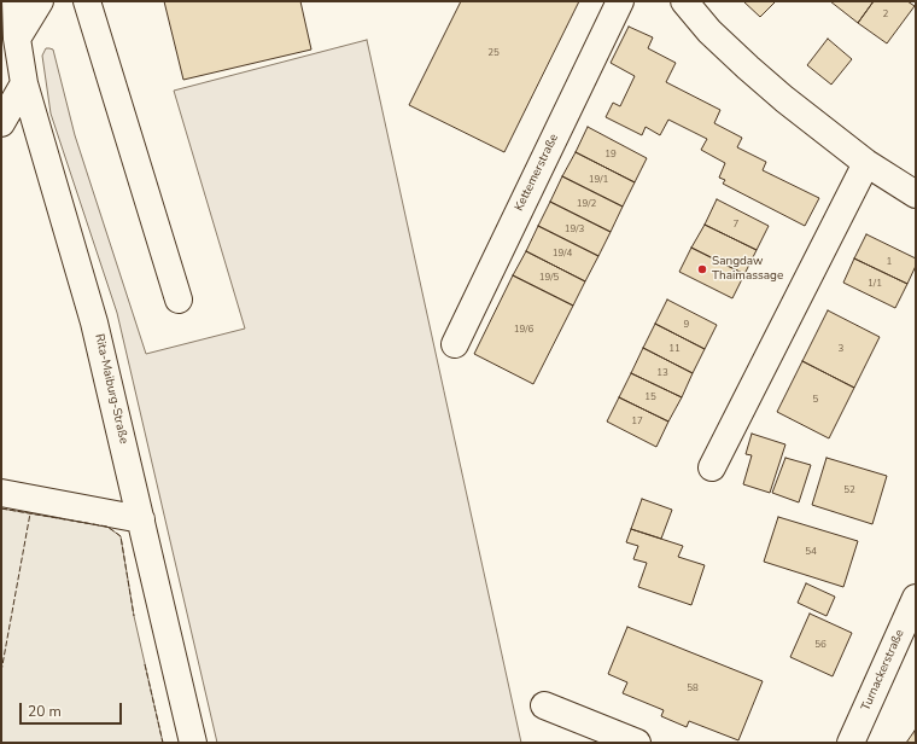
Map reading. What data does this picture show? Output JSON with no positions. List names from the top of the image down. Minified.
{"streets":{"street":["Kettemerstraße","Rita-Maiburg-Straße","Turnackerstraße"]},"places":["Sangdaw Thaimassage"],"house_numbers":["2","25","19","19/1","19/2","7","19/3","19/4","1","19/5","1/1","9","19/6","11","3","13","15","5","17","52","54","56","58"],"scale_bar":"20 m"}
